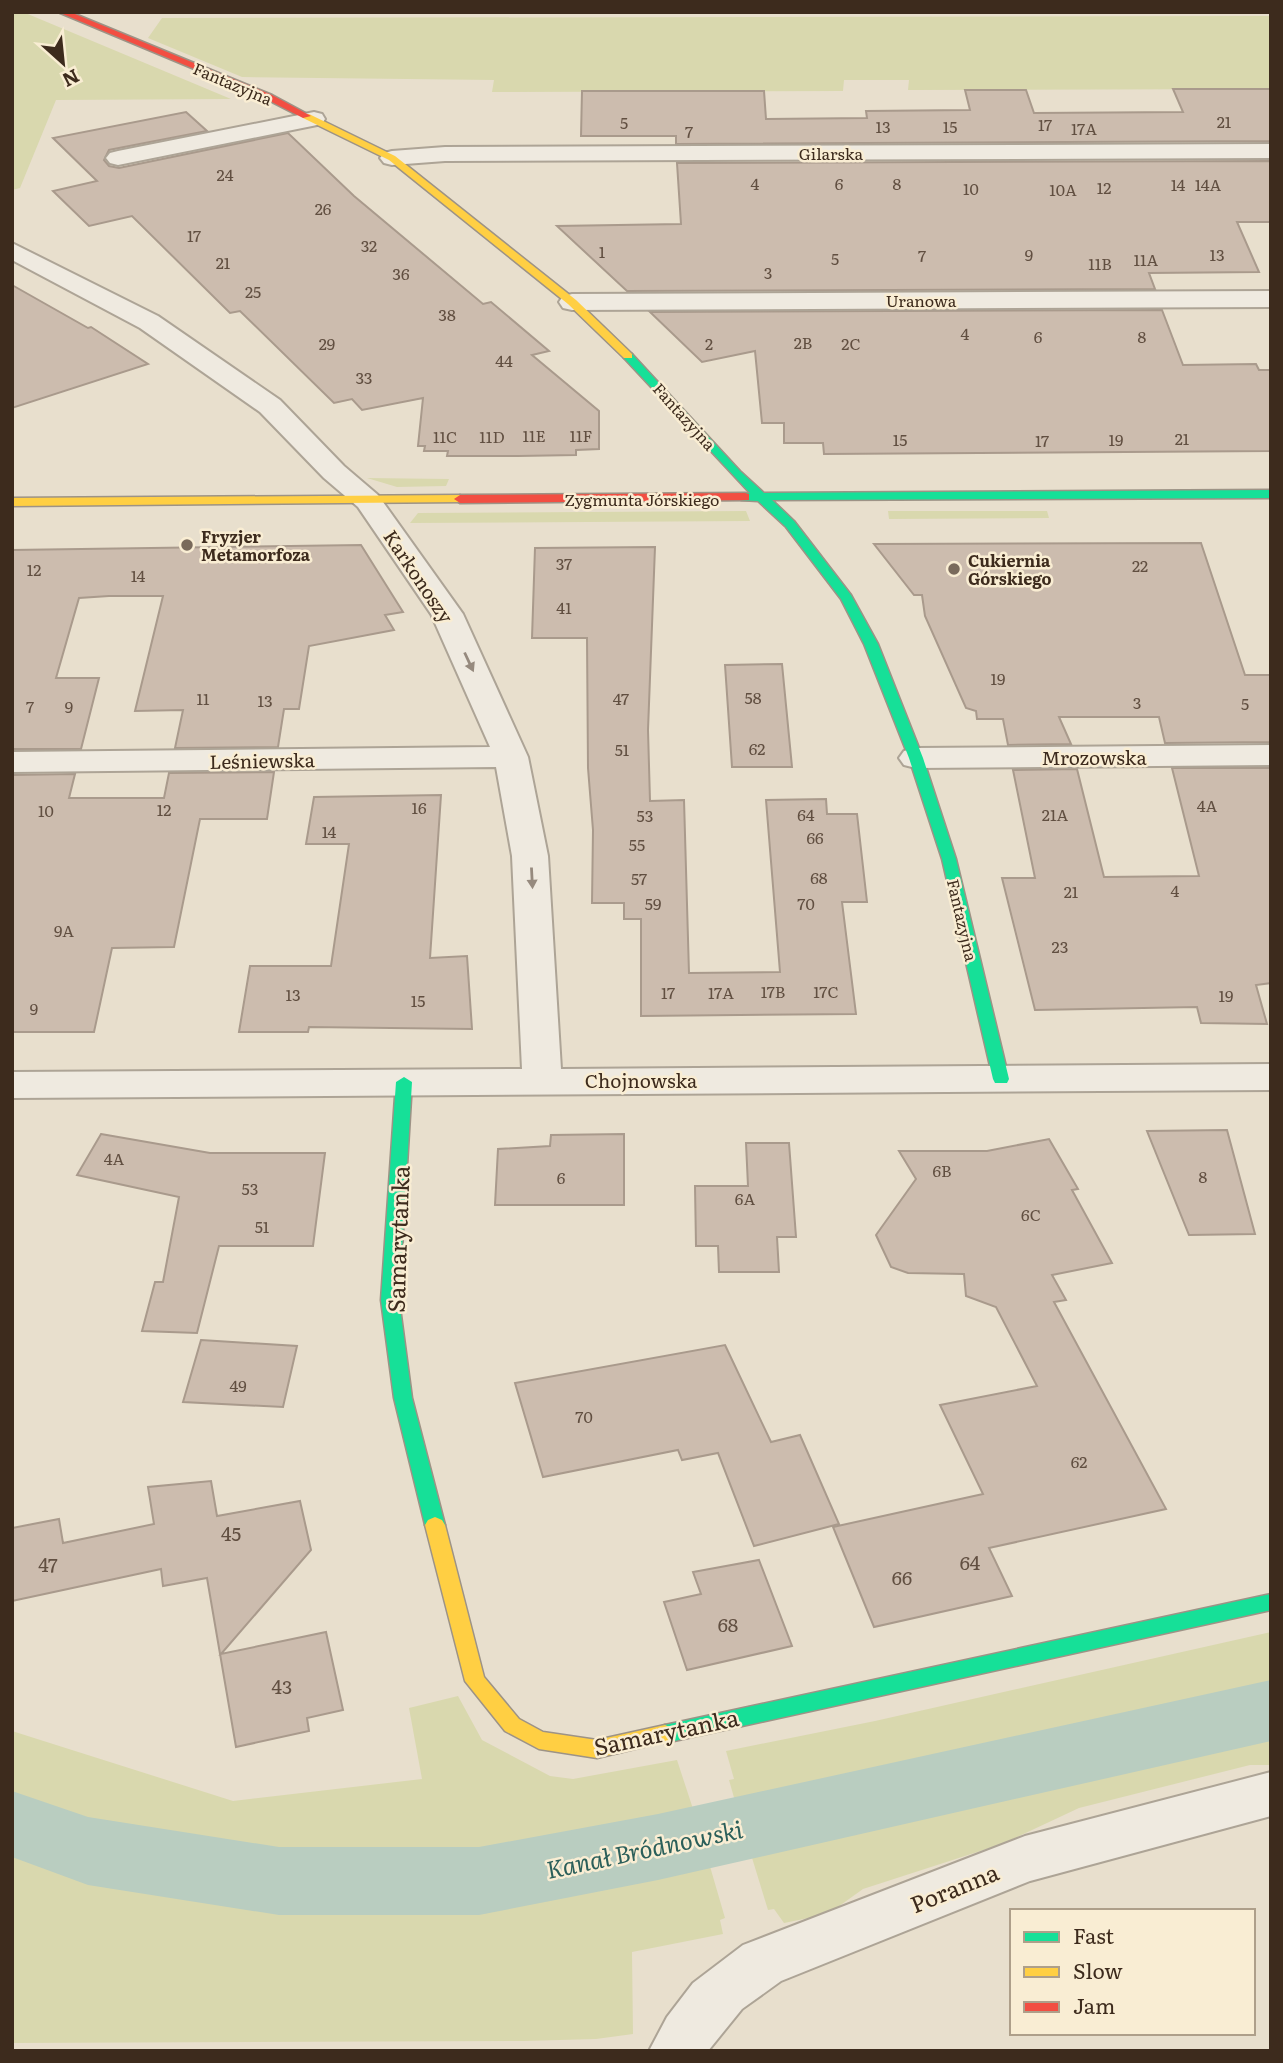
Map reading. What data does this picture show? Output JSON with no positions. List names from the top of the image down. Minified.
{"streets":{"street":["Fantazyjna","Gilarska","Uranowa","Zygmunta Jórskiego","Karkonoszy","Mrozowska","Leśniewska","Chojnowska","Samarytanka","Poranna"]},"crossings":[["Fantazyjna","Gilarska"],["Fantazyjna","Uranowa"],["Fantazyjna","Zygmunta Jórskiego"],["Fantazyjna","Mrozowska"],["Fantazyjna","Chojnowska"],["Zygmunta Jórskiego","Karkonoszy"],["Karkonoszy","Leśniewska"],["Karkonoszy","Chojnowska"],["Chojnowska","Samarytanka"]],"one_way":["Karkonoszy"],"water":["Kanał Bródnowski"],"places":["Fryzjer Metamorfoza","Cukiernia Górskiego"],"house_numbers":["21","5","17","13","15","17A","7","24","4","6","8","14","14A","12","10","10A","26","17","32","1","9","13","7","5","11A","21","11B","3","36","25","38","4","6","8","2B","29","2","2C","44","33","11E","11F","11C","11D","21","15","19","17","37","22","12","14","41","19","58","11","47","13","3","5","7","9","62","51","4A","16","12","10","64","21A","53","14","66","55","68","57","4","21","59","70","9A","23","17B","17C","17","17A","13","19","15","9","4A","6B","8","6","53","6A","6C","51","49","70","62","45","64","47","66","68","43"],"legend":["Fast","Slow","Jam"],"north":"bottom right"}
